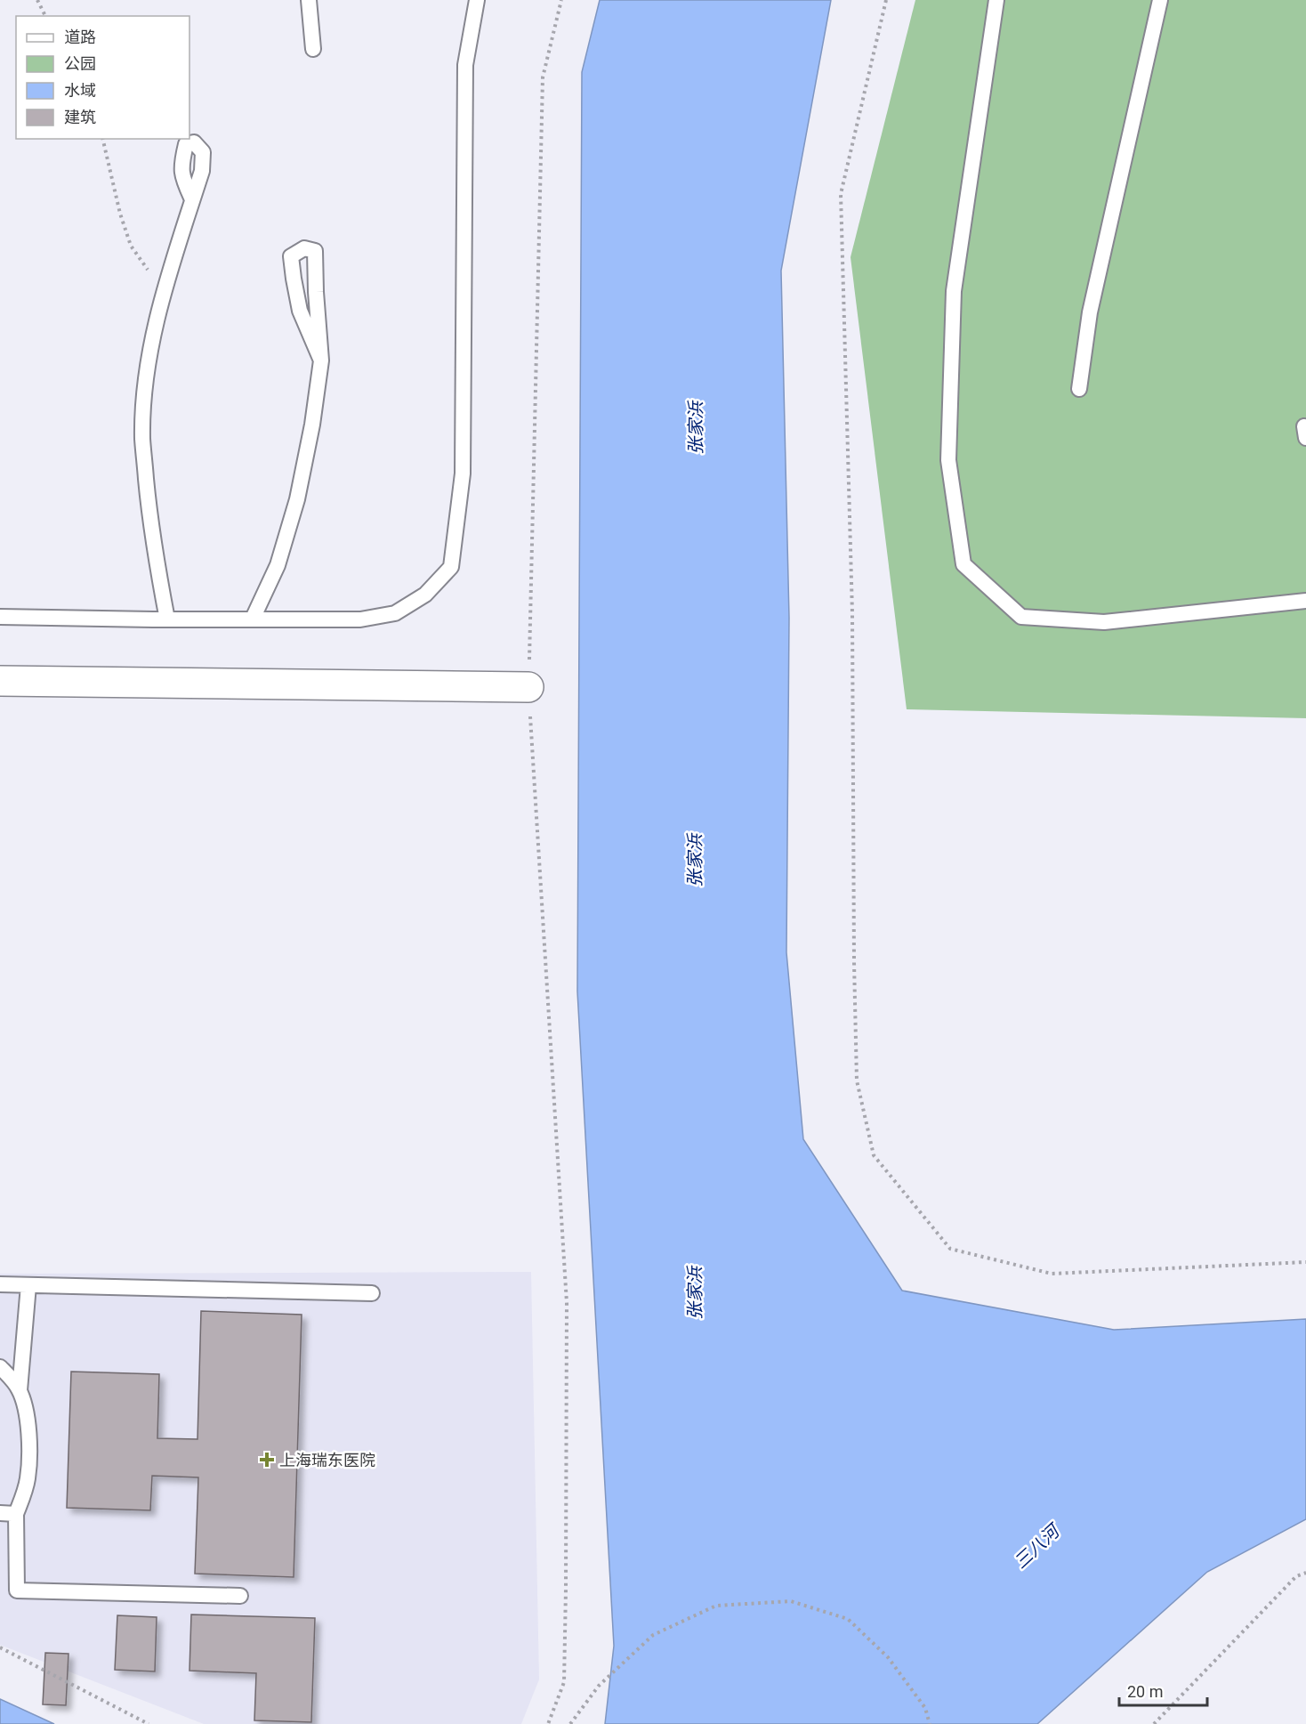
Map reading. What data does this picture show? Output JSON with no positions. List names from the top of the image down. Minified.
{"water":["张家浜","三八河"],"places":{"health":["上海瑞东医院"]},"legend":["道路","公园","水域","建筑"],"scale_bar":"20 m"}
